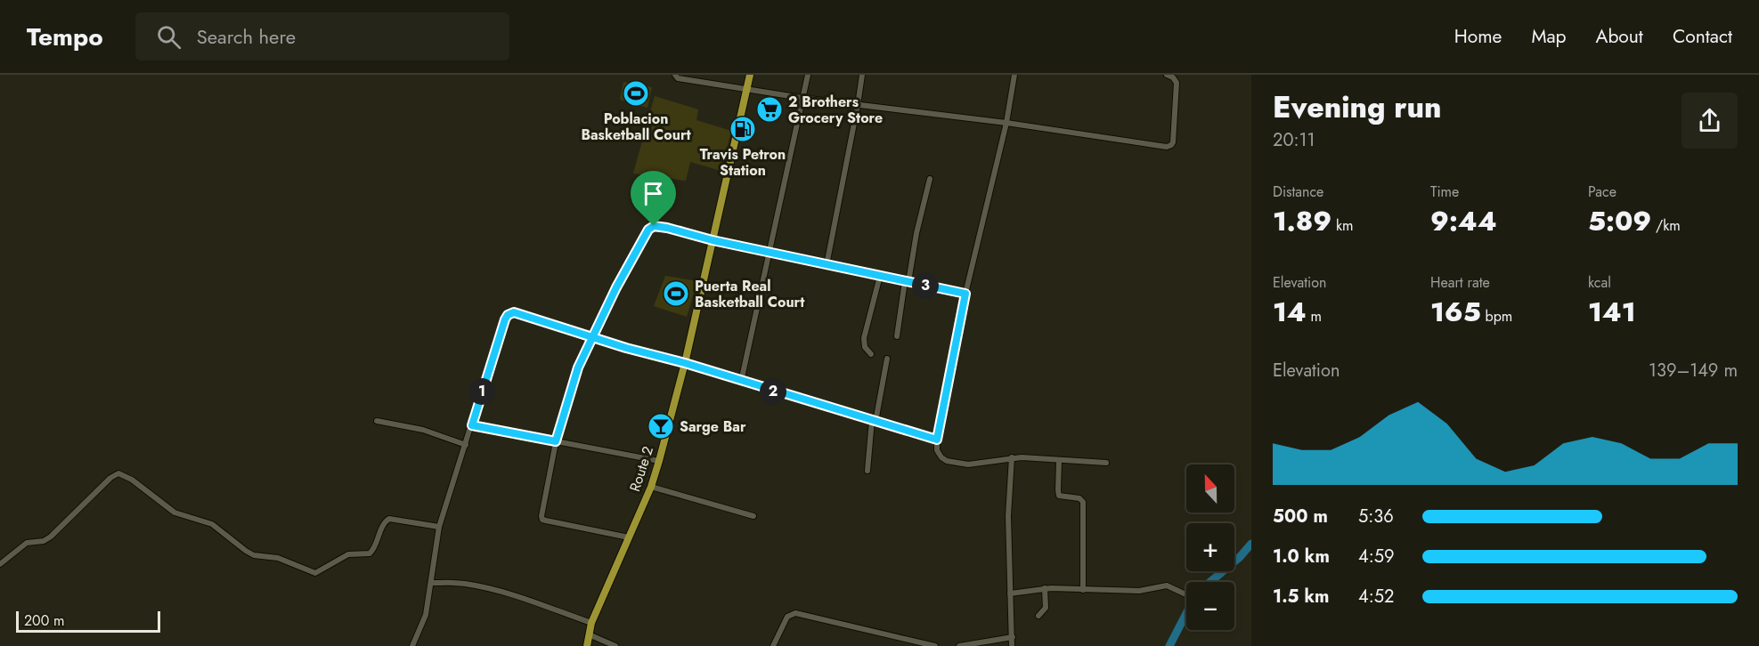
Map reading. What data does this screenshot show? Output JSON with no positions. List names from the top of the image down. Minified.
{"streets":{"highway":["Route 2"]},"places":{"sports":["Poblacion Basketball Court","Puerta Real Basketball Court"],"supermarket":["2 Brothers Grocery Store"],"fuel station":["Travis Petron Station"],"bar":["Sarge Bar"]},"scale_bar":"200 m","north":"top","page":{"header":"Tempo","search":"Search here","nav":["Home","Map","About","Contact"],"heading":["Evening run","20:11"],"stats":[["Distance","1.89 km"],["Time","9:44"],["Pace","5:09 /km"],["Elevation","14 m"],["Heart rate","165 bpm"],["kcal","141"]],"pins":["3","1","2"],"chart":["Elevation","139–149 m"],"map_buttons":["+","−"],"list":[{"name":"500 m","note":"5:36"},{"name":"1.0 km","note":"4:59"},{"name":"1.5 km","note":"4:52"}],"scale":"200 m"}}
